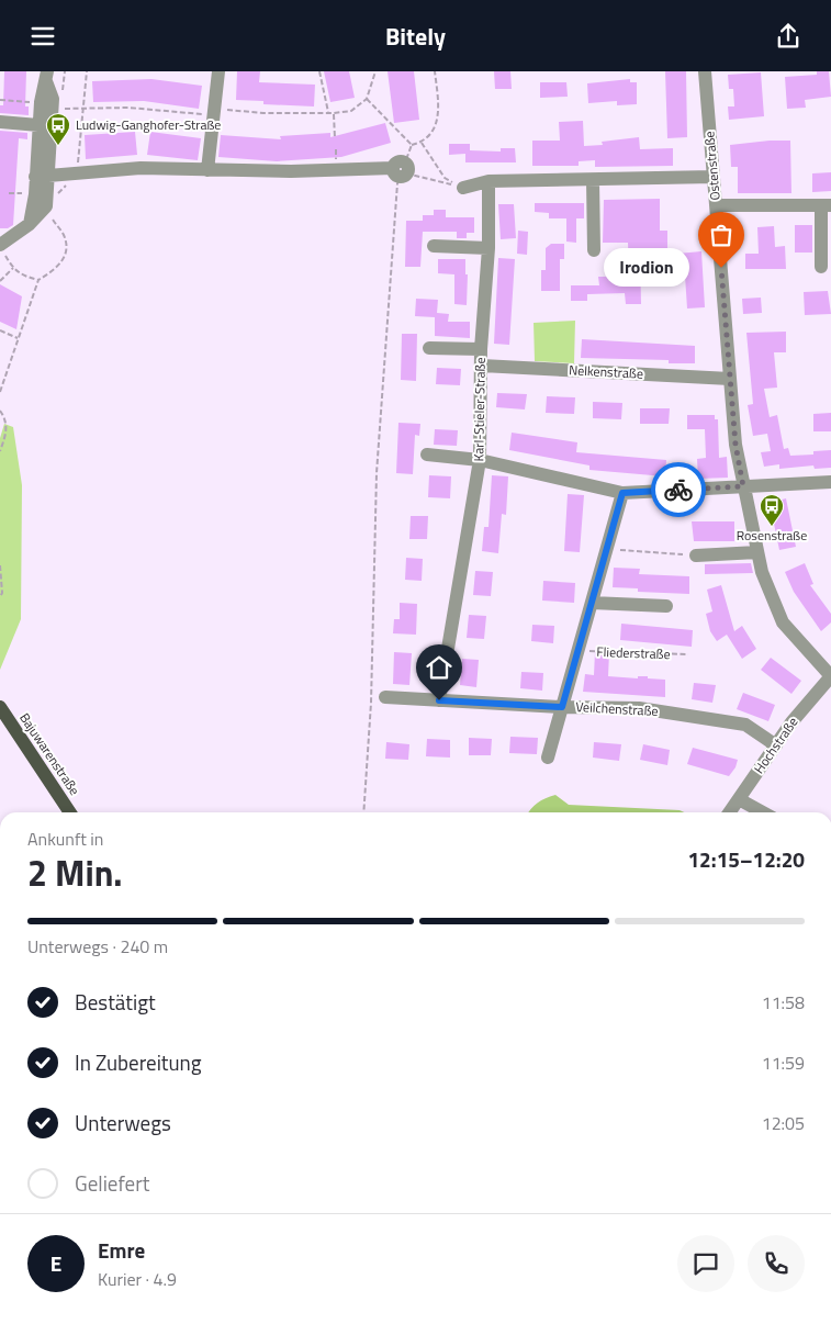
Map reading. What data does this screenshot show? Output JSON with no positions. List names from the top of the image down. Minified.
{"streets":{"main road":["Bajuwarenstraße"],"street":["Ostenstraße","Nelkenstraße","Karl-Stieler-Straße","Fliederstraße","Veilchenstraße","Hochstraße"]},"crossings":[["Ostenstraße","Nelkenstraße"],["Ostenstraße","Hochstraße"],["Nelkenstraße","Karl-Stieler-Straße"],["Karl-Stieler-Straße","Veilchenstraße"],["Fliederstraße","Veilchenstraße"],["Veilchenstraße","Hochstraße"]],"places":{"bus stop":["Ludwig-Ganghofer-Straße","Rosenstraße"],"other":["Irodion"]},"page":{"header":"Bitely","bubble":"Irodion","heading":["2 Min.","Ankunft in","12:15–12:20"],"panel":["Emre","Kurier · 4.9"],"bar":"Unterwegs · 240 m","list":[["Bestätigt","11:58"],["In Zubereitung","11:59"],["Unterwegs","12:05"],"Geliefert"],"round":"E"}}
